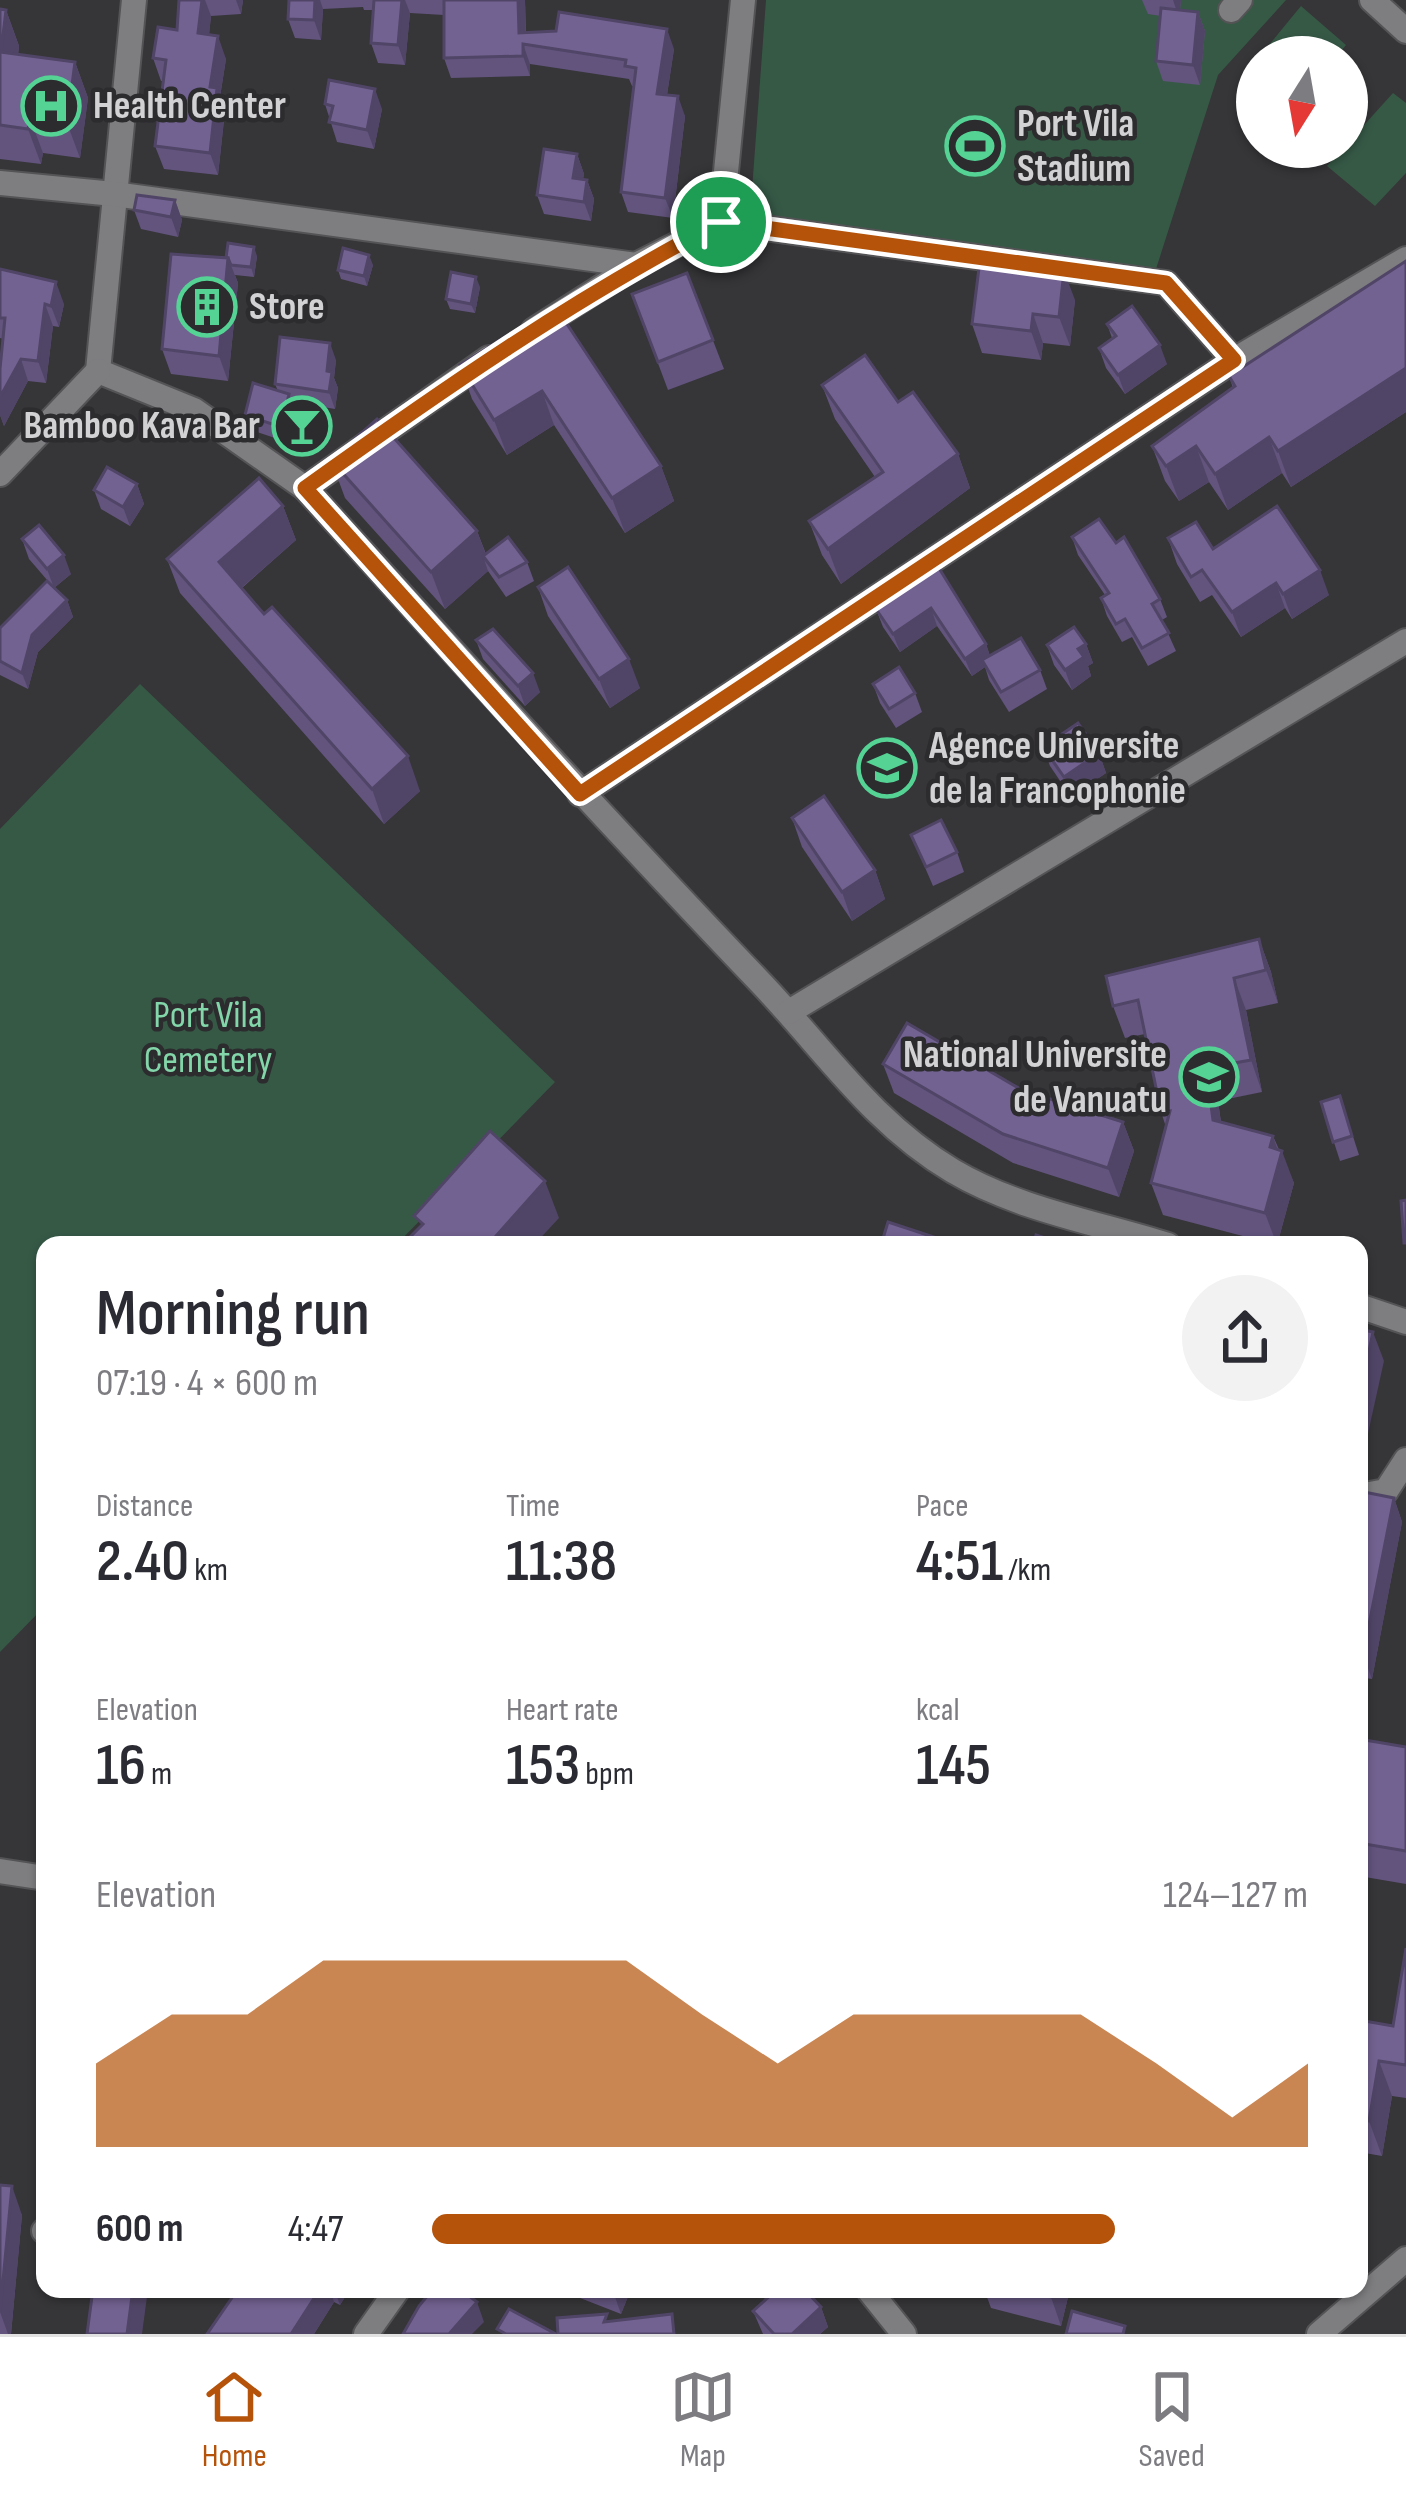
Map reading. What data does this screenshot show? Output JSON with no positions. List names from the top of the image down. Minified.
{"parks":["Port Vila Cemetery"],"places":{"hospital":["Health Center"],"sports":["Port Vila Stadium"],"building":["Store"],"bar":["Bamboo Kava Bar"],"school or university":["Agence Universite de la Francophonie","National Universite de Vanuatu"]},"north":"bottom","page":{"heading":["Morning run","07:19 · 4 × 600 m"],"stats":[["Distance","2.40 km"],["Time","11:38"],["Pace","4:51 /km"],["Elevation","16 m"],["Heart rate","153 bpm"],["kcal","145"]],"chart":["Elevation","124–127 m"],"list":[{"name":"600 m","note":"4:47"}],"tabs":["Home","Map","Saved"]}}
